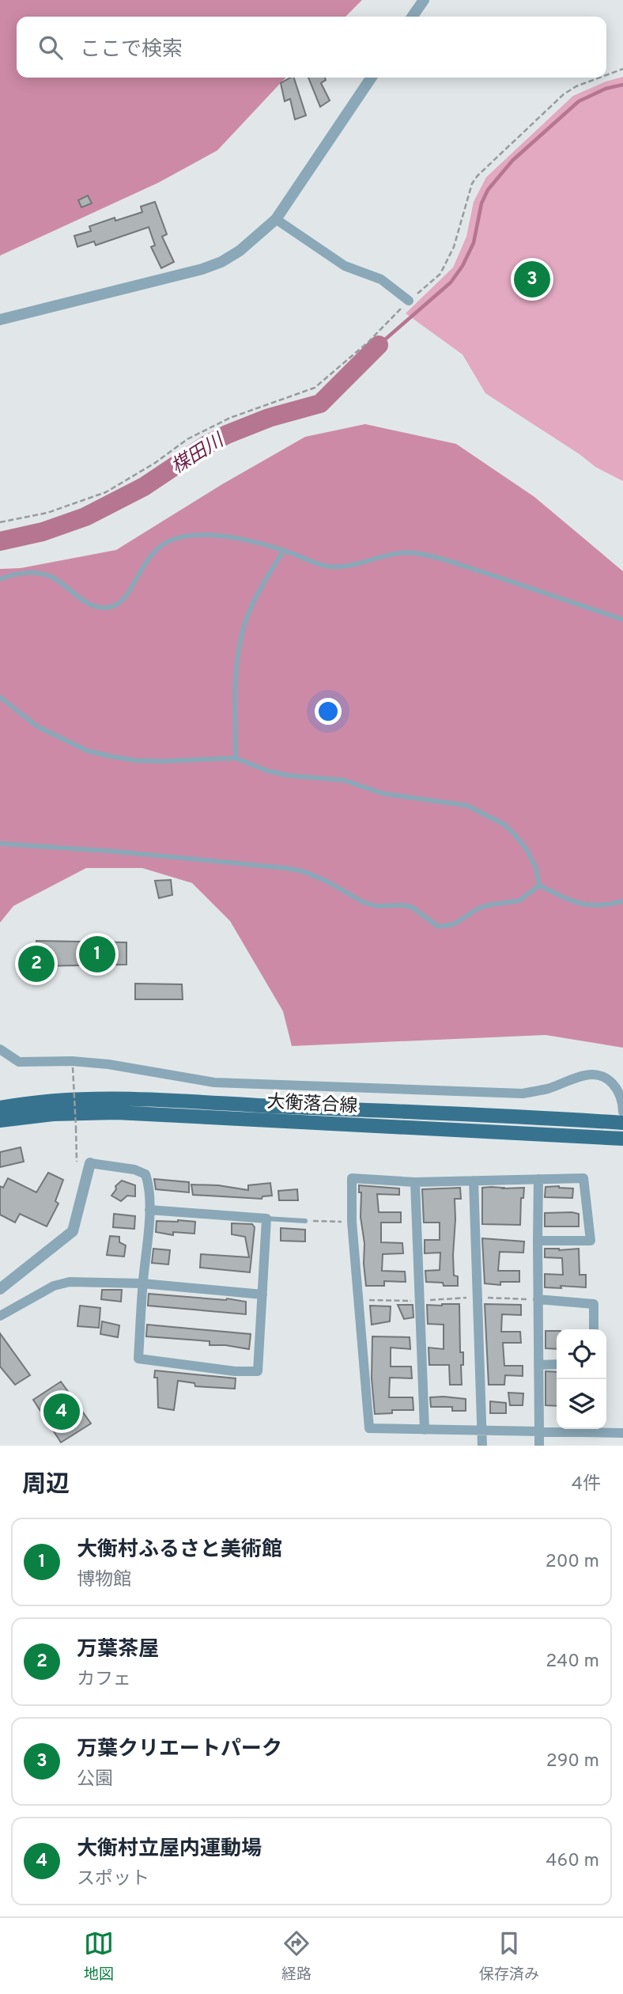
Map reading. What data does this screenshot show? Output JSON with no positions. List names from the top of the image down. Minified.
{"streets":{"main road":["大衡落合線"]},"water":["楳田川"],"page":{"search":"ここで検索","pins":["3","1","2","4"],"heading":["周辺","4件"],"list":[{"mark":"1","name":"大衡村ふるさと美術館","note":"博物館","value":"200 m"},{"mark":"2","name":"万葉茶屋","note":"カフェ","value":"240 m"},{"mark":"3","name":"万葉クリエートパーク","note":"公園","value":"290 m"},{"mark":"4","name":"大衡村立屋内運動場","note":"スポット","value":"460 m"}],"nav":["地図","経路","保存済み"]}}
